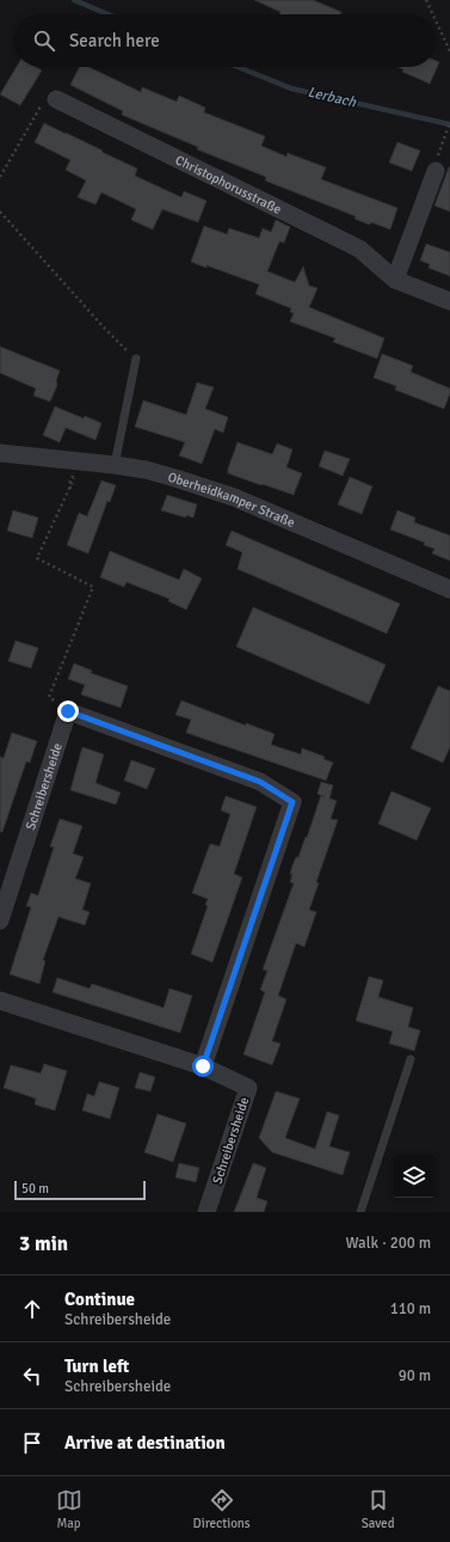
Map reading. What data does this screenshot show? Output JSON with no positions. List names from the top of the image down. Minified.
{"streets":{"street":["Christophorusstraße","Oberheidkamper Straße","Schreibersheide"]},"water":["Lerbach"],"scale_bar":"50 m","page":{"search":"Search here","scale":"50 m","heading":["3 min","Walk · 200 m"],"list":[["Continue","Schreibersheide","110 m"],["Turn left","Schreibersheide","90 m"],"Arrive at destination"],"nav":["Map","Directions","Saved"]}}
